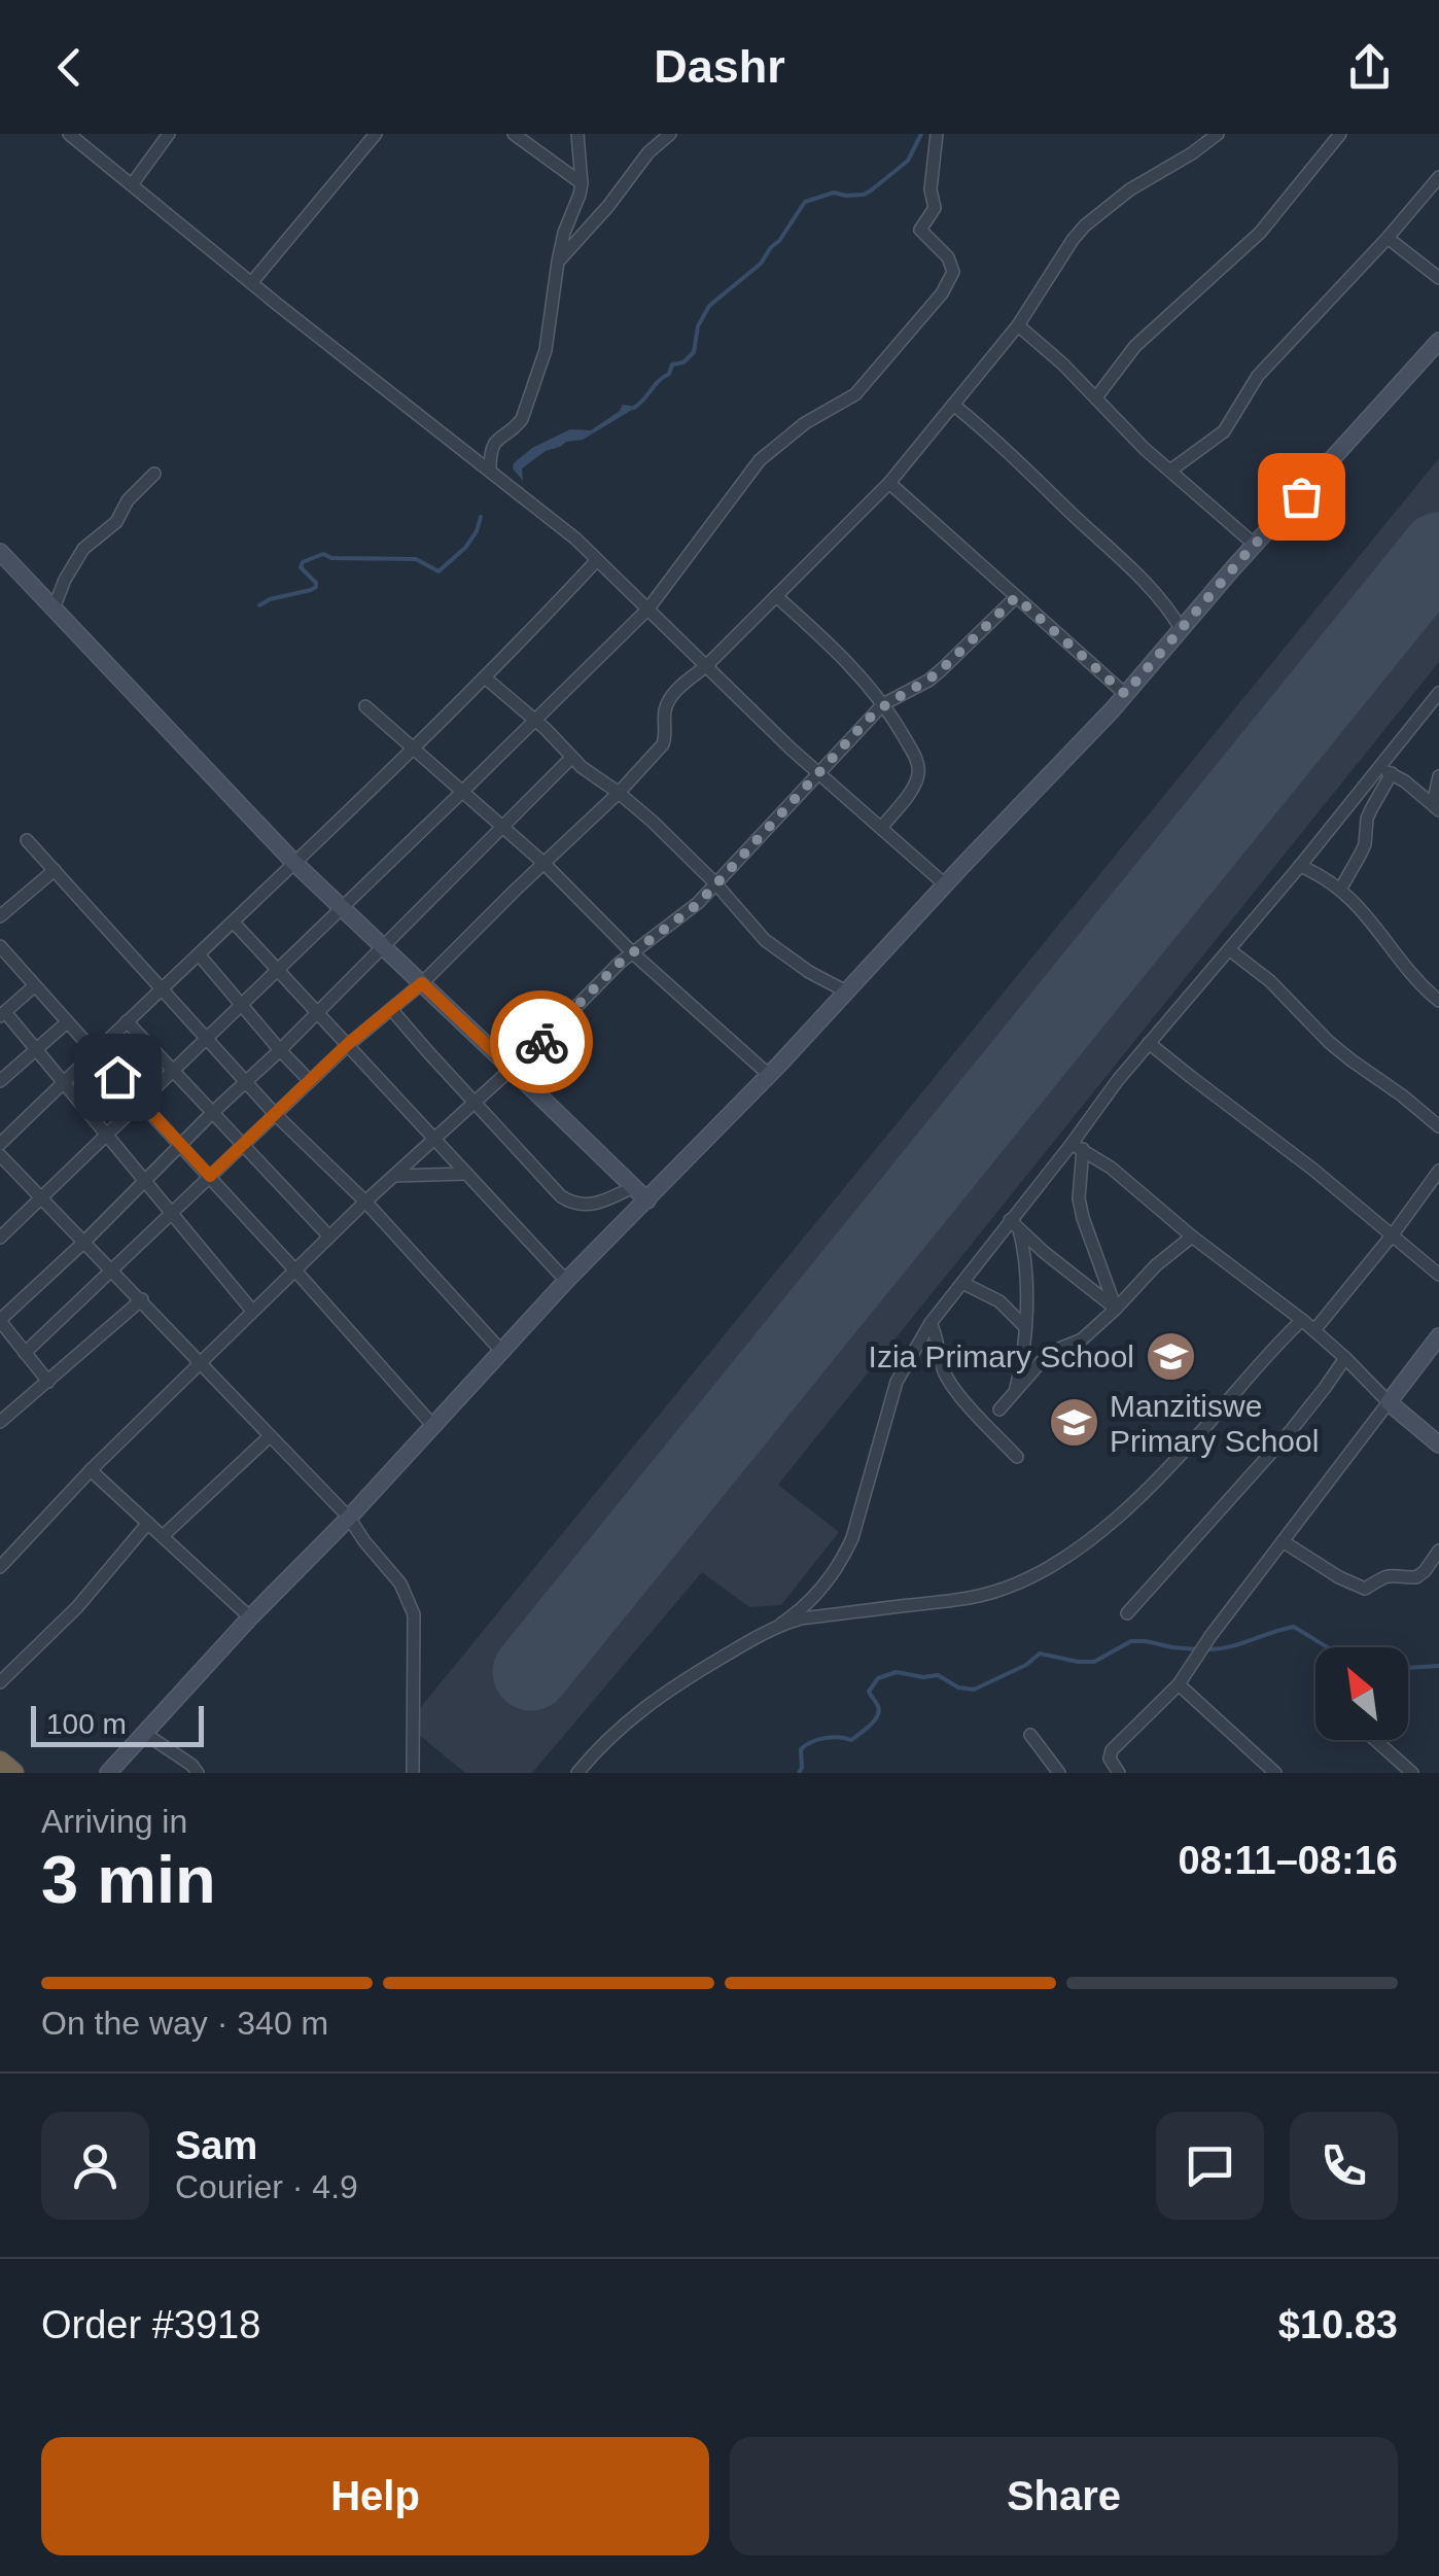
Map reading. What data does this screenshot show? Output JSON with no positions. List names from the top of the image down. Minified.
{"places":{"school or university":["Izia Primary School","Manzitiswe Primary School"]},"scale_bar":"100 m","north":"top left","page":{"header":"Dashr","scale":"100 m","heading":["3 min","Arriving in","08:11–08:16"],"panel":["Sam","Courier · 4.9","Order #3918","$10.83"],"bar":"On the way · 340 m","buttons":["Help","Share"]}}
